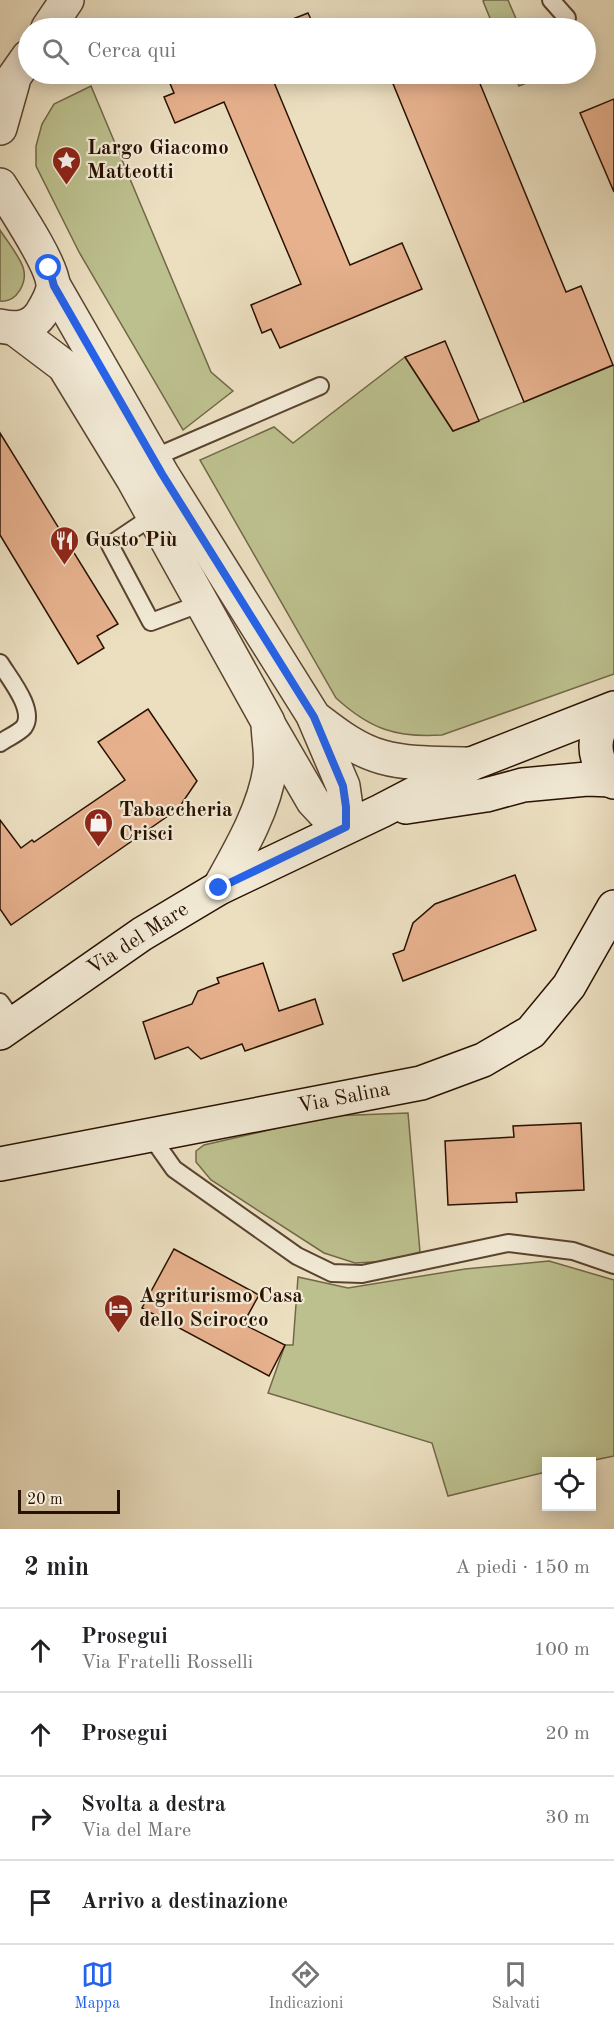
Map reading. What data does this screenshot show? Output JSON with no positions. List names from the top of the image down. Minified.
{"streets":{"street":["Via del Mare","Via Salina"]},"places":{"place":["Largo Giacomo Matteotti"],"restaurant":["Gusto Più"],"shop":["Tabaccheria Crisci"],"hotel":["Agriturismo Casa dello Scirocco"]},"scale_bar":"20 m","page":{"search":"Cerca qui","scale":"20 m","heading":["2 min","A piedi · 150 m"],"list":[["Prosegui","Via Fratelli Rosselli","100 m"],["Prosegui","20 m"],["Svolta a destra","Via del Mare","30 m"],"Arrivo a destinazione"],"nav":["Mappa","Indicazioni","Salvati"]}}
